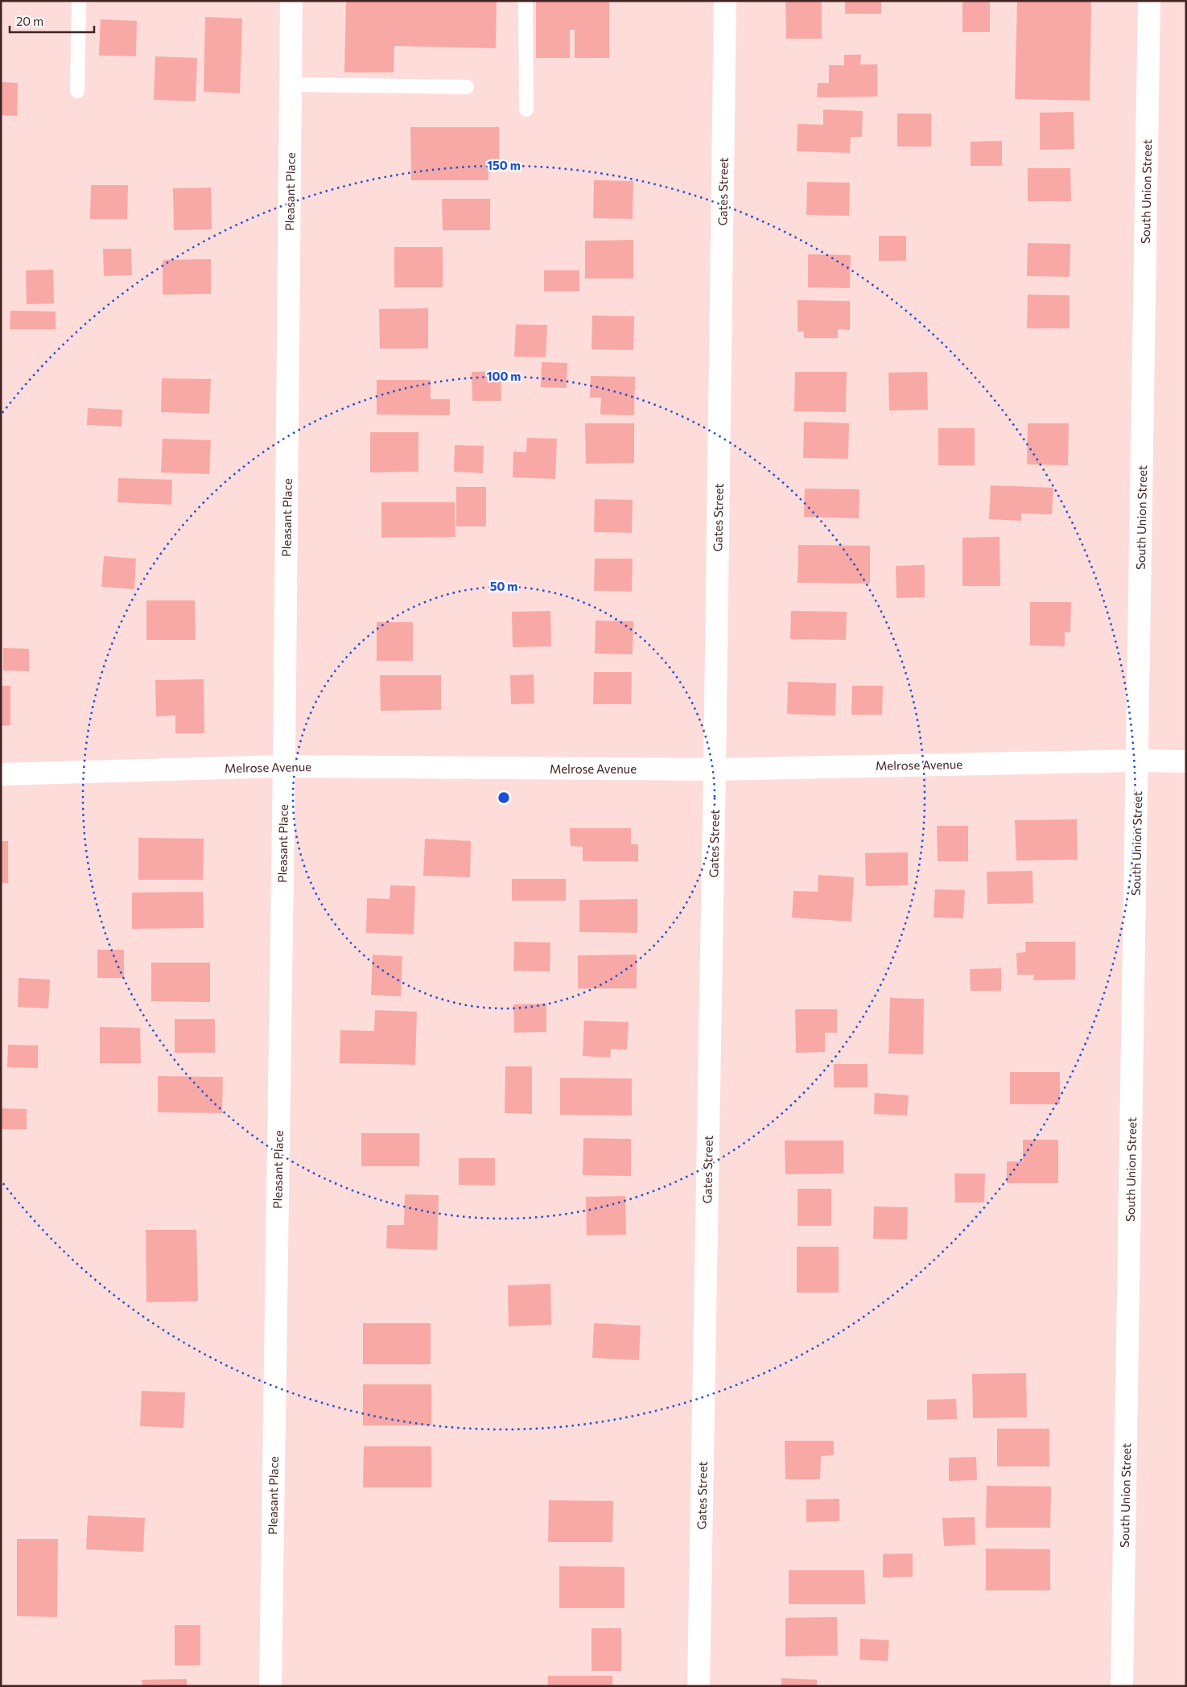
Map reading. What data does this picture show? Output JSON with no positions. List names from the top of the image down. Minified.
{"streets":{"street":["Pleasant Place","Gates Street","South Union Street","Melrose Avenue"]},"crossings":[["Pleasant Place","Melrose Avenue"],["Gates Street","Melrose Avenue"],["South Union Street","Melrose Avenue"]],"scale_bar":"20 m","rings":["150 m","100 m","50 m"]}
